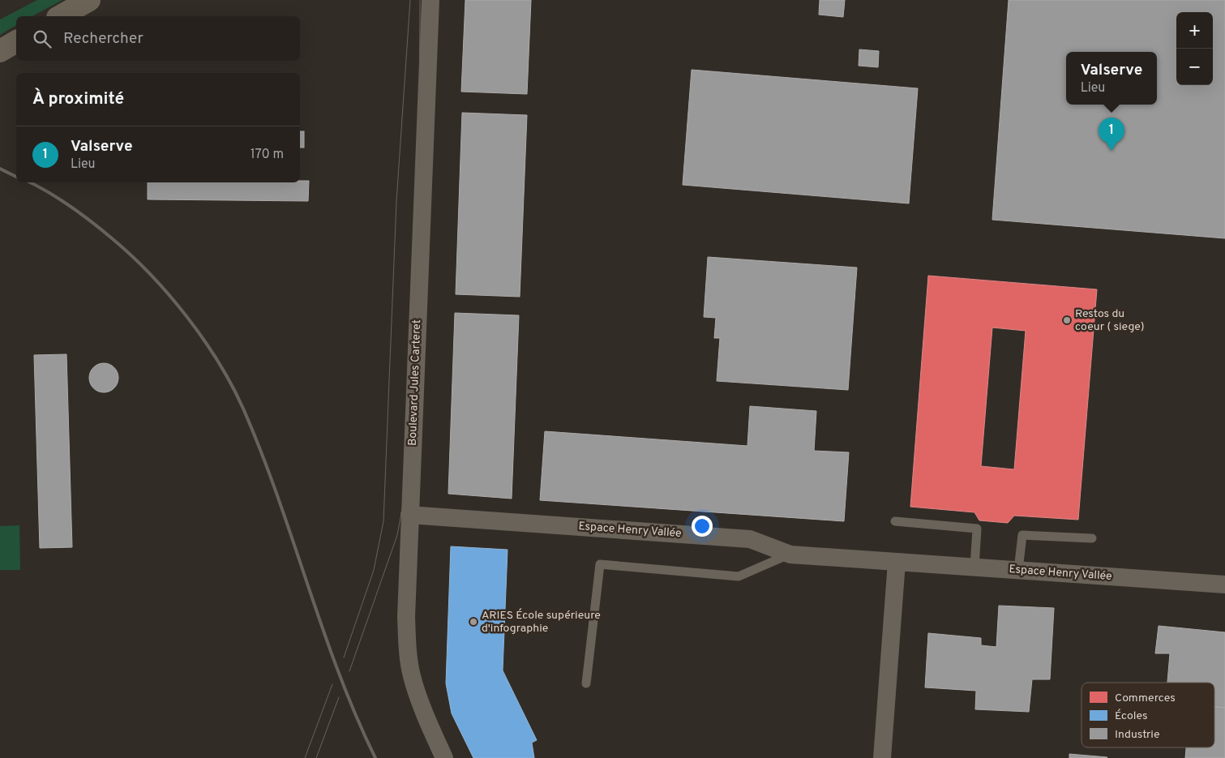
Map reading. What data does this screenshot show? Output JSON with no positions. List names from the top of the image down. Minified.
{"streets":{"street":["Boulevard Jules Carteret","Espace Henry Vallée"]},"crossings":[["Boulevard Jules Carteret","Espace Henry Vallée"]],"places":["Restos du coeur ( siege)","ARIES École supérieure d'infographie"],"legend":["Commerces","Écoles","Industrie"],"page":{"map_buttons":["+","−"],"search":"Rechercher","popup":["Valserve","Lieu"],"heading":"À proximité","pins":"1","list":[{"mark":"1","name":"Valserve","note":"Lieu","value":"170 m"}]}}
